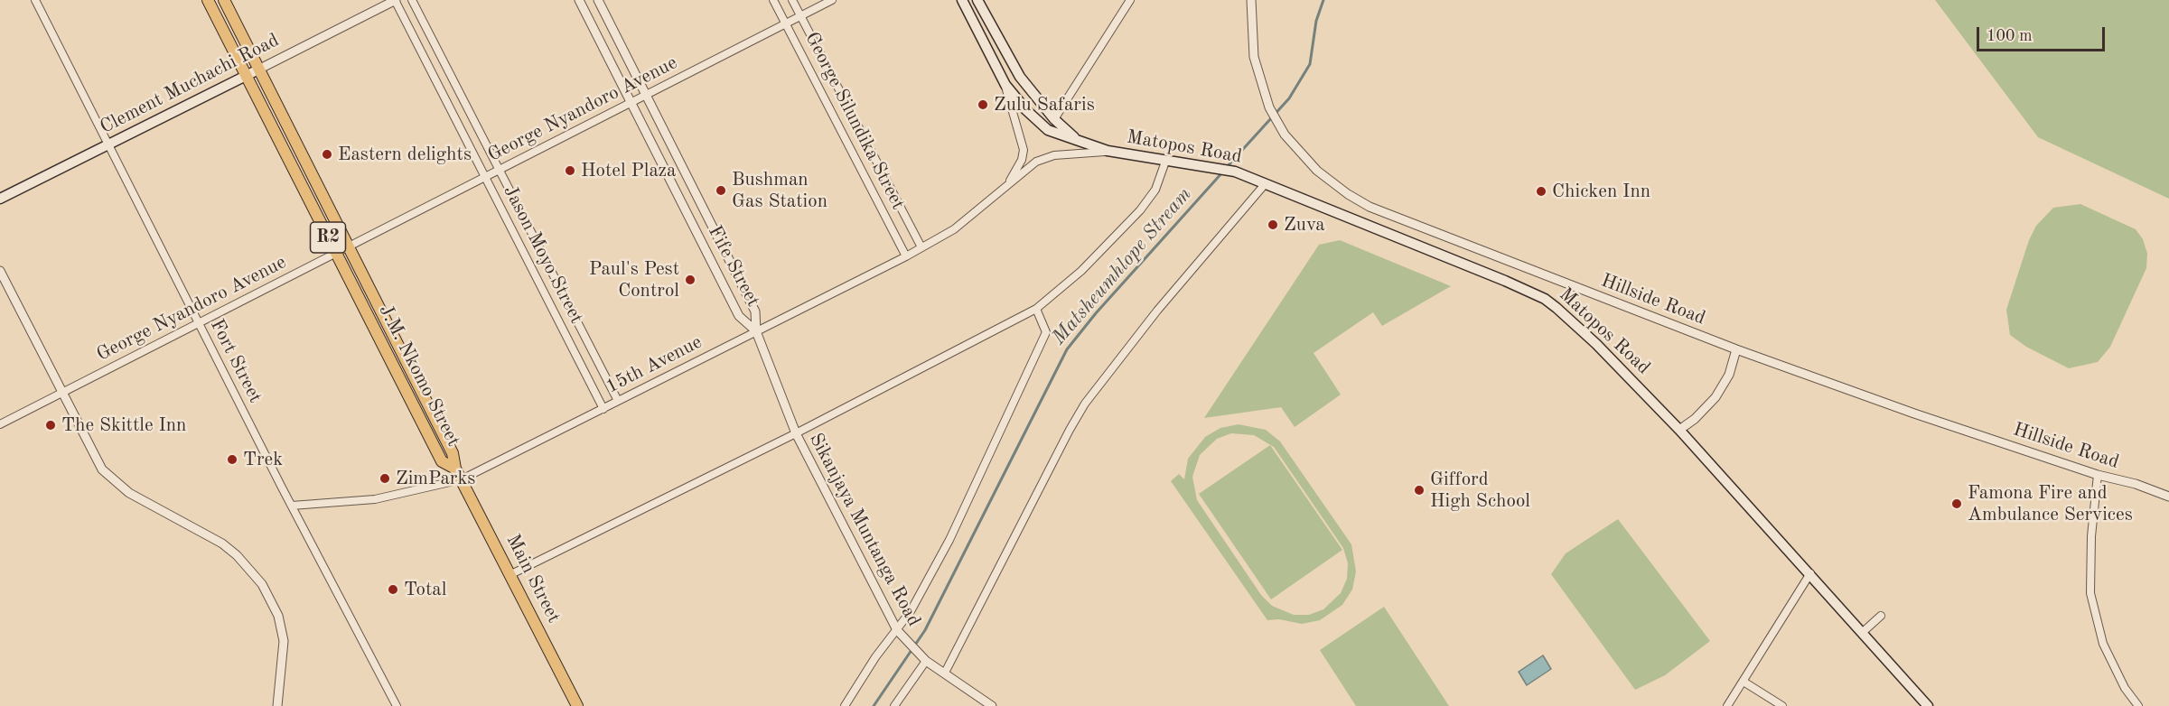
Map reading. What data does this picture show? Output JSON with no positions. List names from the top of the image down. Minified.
{"streets":{"highway":["R2","J.M. Nkomo Street","Main Street"],"main road":["Clement Muchachi Road","Matopos Road"],"street":["George Nyandoro Avenue","George Silundika Street","Jason Moyo Street","Fife Street","Hillside Road","Fort Street","15th Avenue","Sikanjaya Muntanga Road"]},"crossings":[["Clement Muchachi Road","Jason Moyo Street"],["Clement Muchachi Road","Fort Street"],["Clement Muchachi Road","J.M. Nkomo Street"],["George Nyandoro Avenue","George Silundika Street"],["George Nyandoro Avenue","Jason Moyo Street"],["George Nyandoro Avenue","Fife Street"],["George Nyandoro Avenue","Fort Street"],["George Nyandoro Avenue","J.M. Nkomo Street"],["George Silundika Street","15th Avenue"],["Matopos Road","15th Avenue"],["Jason Moyo Street","15th Avenue"],["Fife Street","15th Avenue"],["Fife Street","Sikanjaya Muntanga Road"],["Fort Street","15th Avenue"],["15th Avenue","Sikanjaya Muntanga Road"],["15th Avenue","Main Street"],["J.M. Nkomo Street","Main Street"]],"water":["Matsheumhlope Stream"],"places":["Zulu Safaris","Eastern delights","Hotel Plaza","Bushman Gas Station","Chicken Inn","Zuva","Paul's Pest Control","The Skittle Inn","Trek","ZimParks","Gifford High School","Famona Fire and Ambulance Services","Total"],"scale_bar":"100 m"}
